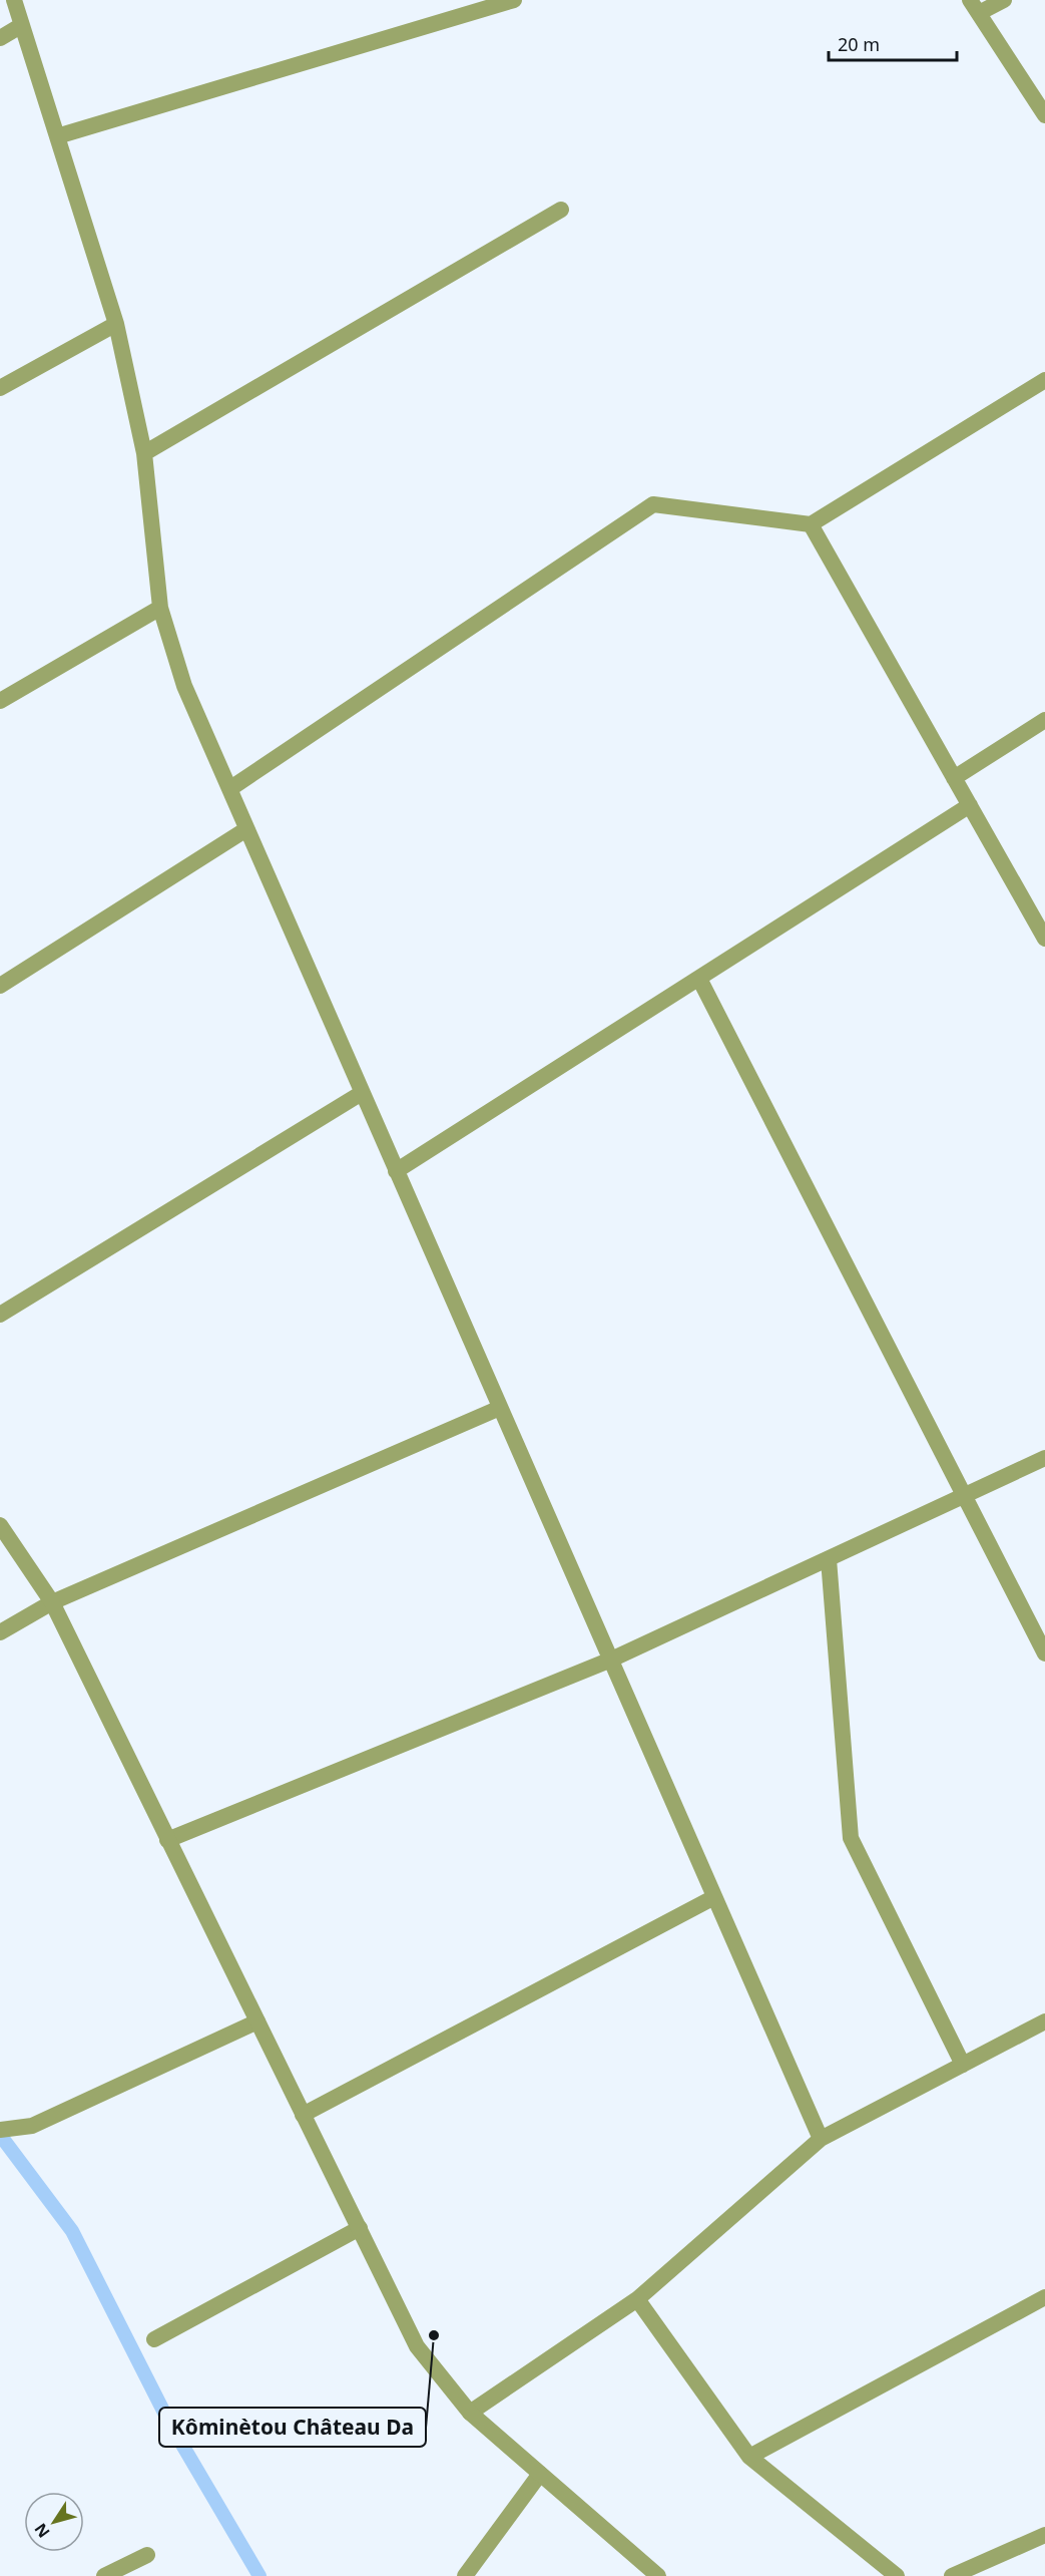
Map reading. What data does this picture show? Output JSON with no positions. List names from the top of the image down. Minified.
{"places":["Kôminètou Château Da"],"scale_bar":"20 m","north":"bottom left"}
